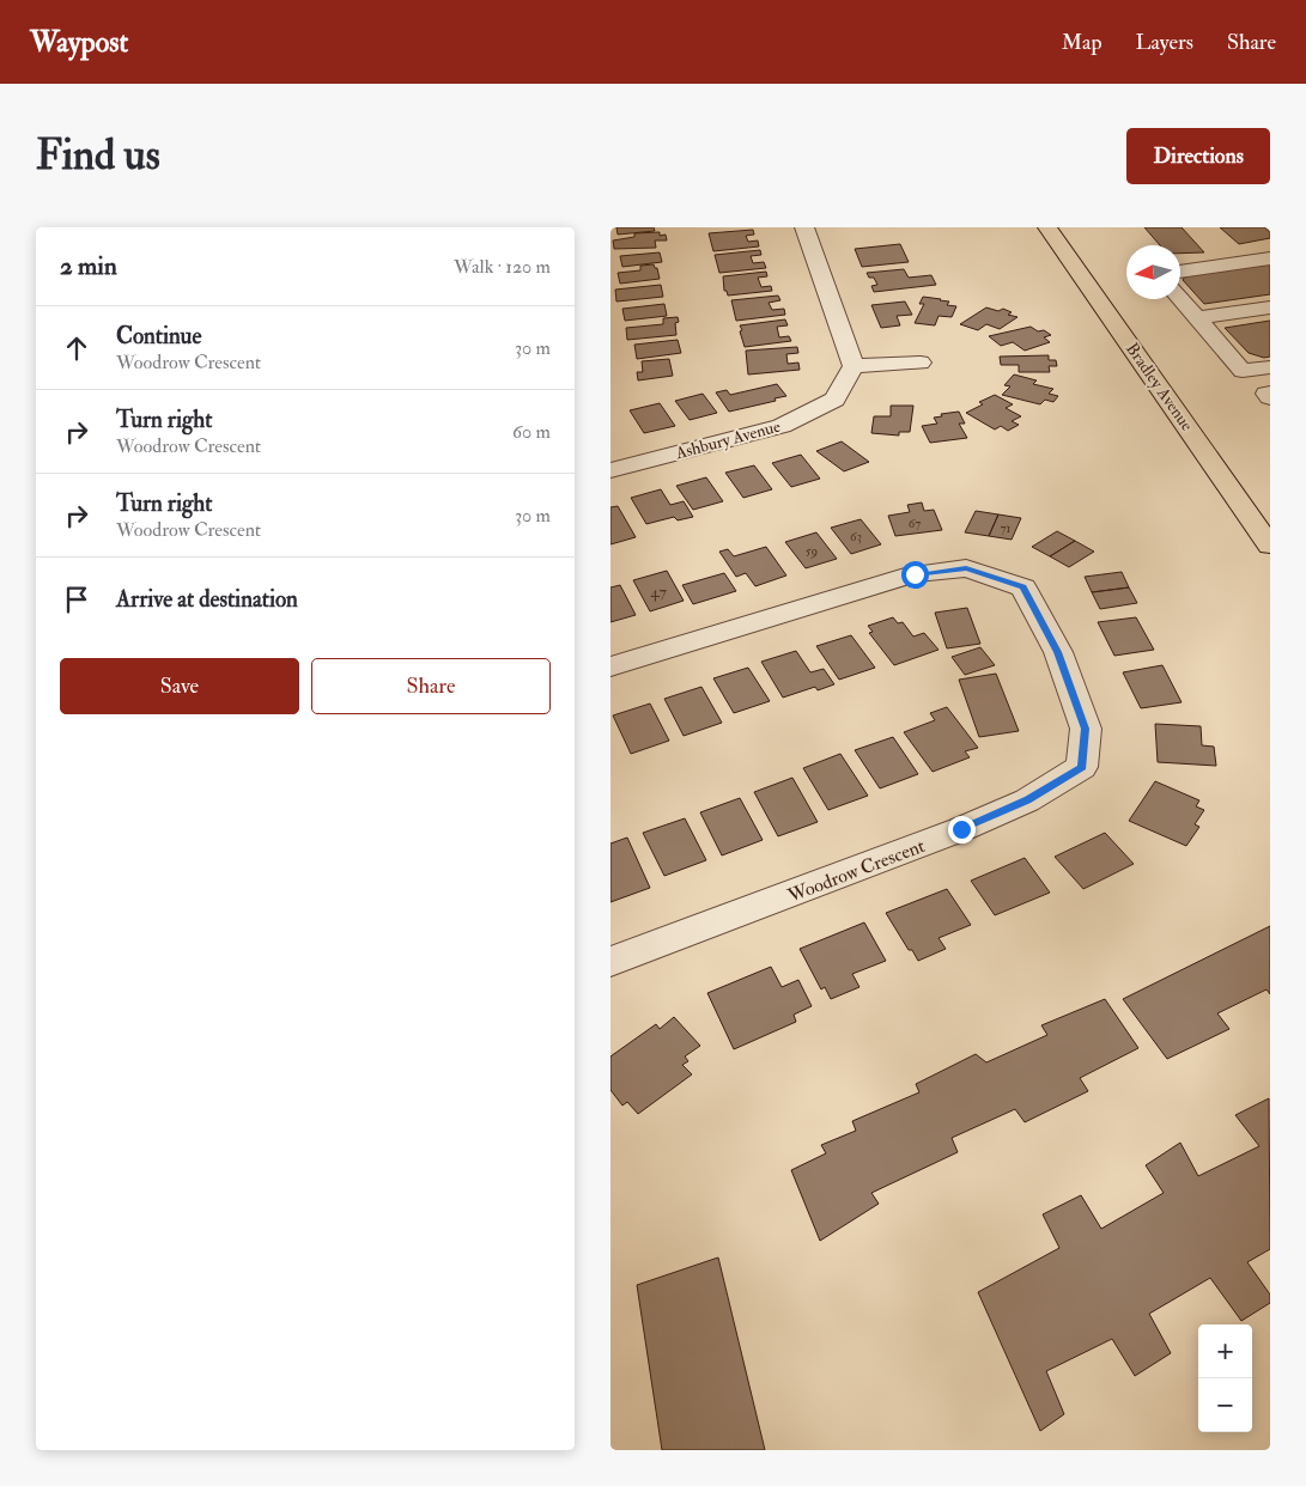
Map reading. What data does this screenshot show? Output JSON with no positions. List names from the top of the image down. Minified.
{"streets":{"main road":["Bradley Avenue"],"street":["Ashbury Avenue","Woodrow Crescent"]},"house_numbers":["67","71","63","59","47"],"north":"left","page":{"header":"Waypost","nav":["Map","Layers","Share"],"buttons":["Directions",["Save","Share"]],"title":"Find us","heading":["2 min","Walk · 120 m"],"list":[["Continue","Woodrow Crescent","30 m"],["Turn right","Woodrow Crescent","60 m"],["Turn right","Woodrow Crescent","30 m"],"Arrive at destination"],"map_buttons":["+","−"]}}
